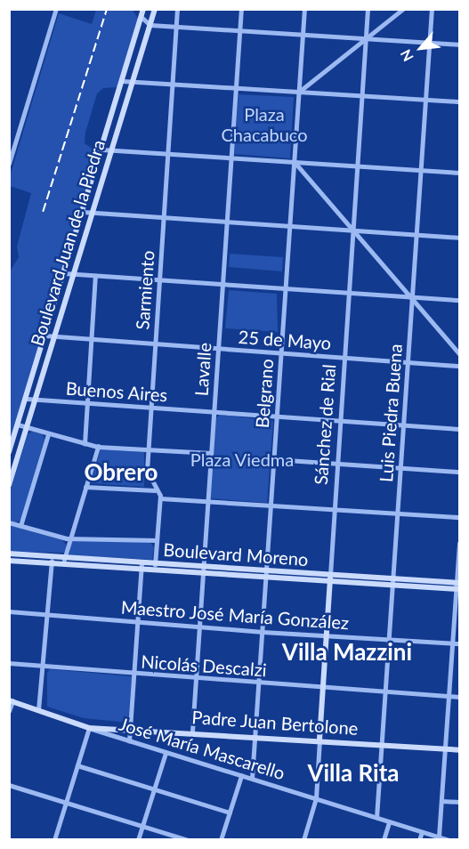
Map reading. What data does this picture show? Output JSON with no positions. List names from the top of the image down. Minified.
{"streets":{"main road":["Boulevard Juan de la Piedra","Sánchez de Rial","Boulevard Moreno","Padre Juan Bertolone","José María Mascarello"],"street":["Sarmiento","25 de Mayo","Lavalle","Buenos Aires","Belgrano","Luis Piedra Buena","Maestro José María González","Nicolás Descalzi"]},"crossings":[["Boulevard Juan de la Piedra","25 de Mayo"],["Boulevard Juan de la Piedra","Buenos Aires"],["Sarmiento","25 de Mayo"],["Sarmiento","Buenos Aires"],["25 de Mayo","Lavalle"],["25 de Mayo","Belgrano"],["25 de Mayo","Luis Piedra Buena"],["25 de Mayo","Sánchez de Rial"],["Lavalle","Buenos Aires"],["Lavalle","Boulevard Moreno"],["Lavalle","Maestro José María González"],["Lavalle","Nicolás Descalzi"],["Lavalle","Padre Juan Bertolone"],["Buenos Aires","Belgrano"],["Buenos Aires","Luis Piedra Buena"],["Buenos Aires","Sánchez de Rial"],["Belgrano","Boulevard Moreno"],["Belgrano","Maestro José María González"],["Belgrano","Nicolás Descalzi"],["Belgrano","Padre Juan Bertolone"],["Belgrano","José María Mascarello"],["Luis Piedra Buena","Boulevard Moreno"],["Luis Piedra Buena","Maestro José María González"],["Luis Piedra Buena","Nicolás Descalzi"],["Luis Piedra Buena","Padre Juan Bertolone"],["Luis Piedra Buena","José María Mascarello"],["Sánchez de Rial","Boulevard Moreno"],["Sánchez de Rial","Maestro José María González"],["Sánchez de Rial","Nicolás Descalzi"],["Sánchez de Rial","Padre Juan Bertolone"],["Sánchez de Rial","José María Mascarello"],["Padre Juan Bertolone","José María Mascarello"]],"districts":["Obrero","Villa Mazzini","Villa Rita"],"parks":["Plaza Chacabuco","Plaza Viedma"],"north":"bottom left"}
